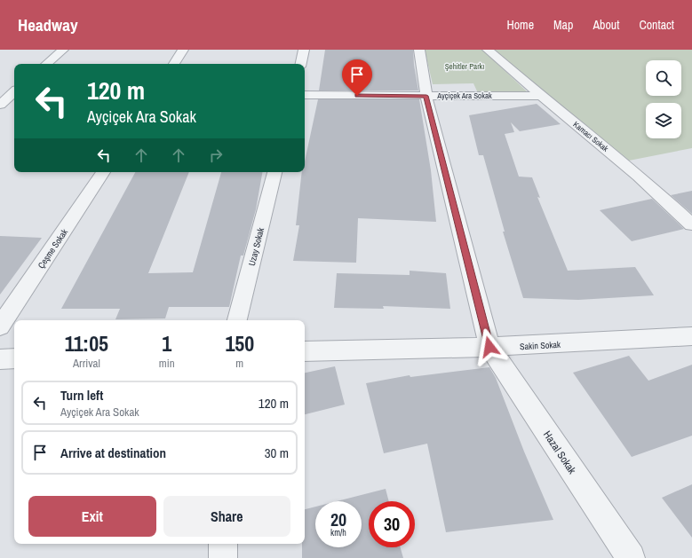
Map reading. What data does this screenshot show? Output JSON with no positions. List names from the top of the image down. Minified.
{"streets":{"street":["Ayçiçek Ara Sokak","Kamacı Sokak","Uzay Sokak","Çeşme Sokak","Sakin Sokak","Hazal Sokak"]},"crossings":[["Ayçiçek Ara Sokak","Kamacı Sokak"],["Ayçiçek Ara Sokak","Hazal Sokak"],["Sakin Sokak","Hazal Sokak"]],"parks":["Şehitler Parkı"],"page":{"header":"Headway","nav":["Home","Map","About","Contact"],"turn":["120 m","Ayçiçek Ara Sokak"],"eta":["11:05","Arrival","1","min","150","m"],"list":[{"name":"Turn left","note":"Ayçiçek Ara Sokak","value":"120 m"},{"name":"Arrive at destination","value":"30 m"}],"buttons":["Exit","Share"],"speed":"20 km/h","limit":"30"}}
